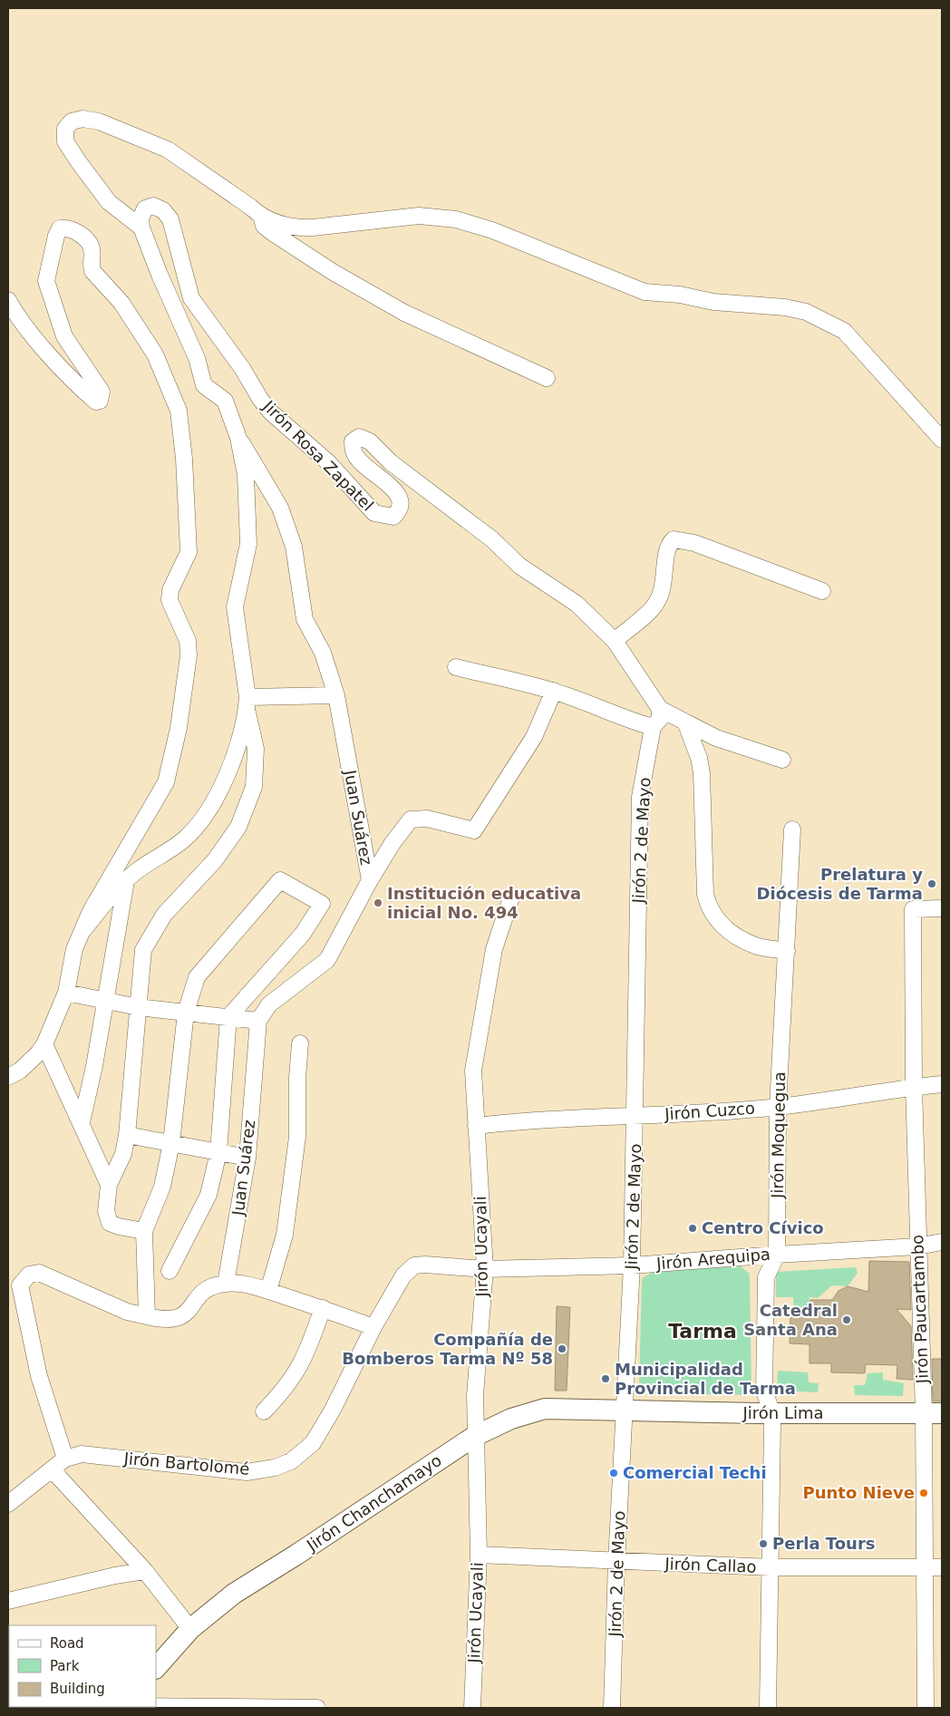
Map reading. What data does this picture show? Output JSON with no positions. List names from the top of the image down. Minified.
{"streets":{"main road":["Jirón Lima","Jirón Chanchamayo"],"street":["Jirón Rosa Zapatel","Juan Suárez","Jirón 2 de Mayo","Jirón Cuzco","Jirón Moquegua","Jirón Ucayali","Jirón Arequipa","Jirón Paucartambo","Jirón Bartolomé","Jirón Callao"]},"crossings":[["Jirón Rosa Zapatel","Jirón 2 de Mayo"],["Jirón 2 de Mayo","Jirón Cuzco"],["Jirón 2 de Mayo","Jirón Arequipa"],["Jirón 2 de Mayo","Jirón Lima"],["Jirón 2 de Mayo","Jirón Chanchamayo"],["Jirón 2 de Mayo","Jirón Callao"],["Jirón Cuzco","Jirón Moquegua"],["Jirón Cuzco","Jirón Ucayali"],["Jirón Cuzco","Jirón Paucartambo"],["Jirón Moquegua","Jirón Arequipa"],["Jirón Moquegua","Jirón Lima"],["Jirón Moquegua","Jirón Callao"],["Jirón Ucayali","Jirón Arequipa"],["Jirón Ucayali","Jirón Chanchamayo"],["Jirón Ucayali","Jirón Callao"],["Jirón Arequipa","Jirón Paucartambo"],["Jirón Arequipa","Jirón Bartolomé"],["Jirón Paucartambo","Jirón Lima"],["Jirón Paucartambo","Jirón Callao"],["Jirón Lima","Jirón Chanchamayo"]],"districts":["Tarma"],"places":["Prelatura y Diócesis de Tarma","Institución educativa inicial No. 494","Centro Cívico","Catedral Santa Ana","Compañía de Bomberos Tarma Nº 58","Municipalidad Provincial de Tarma","Comercial Techi","Punto Nieve","Perla Tours"],"legend":["Road","Park","Building"]}
